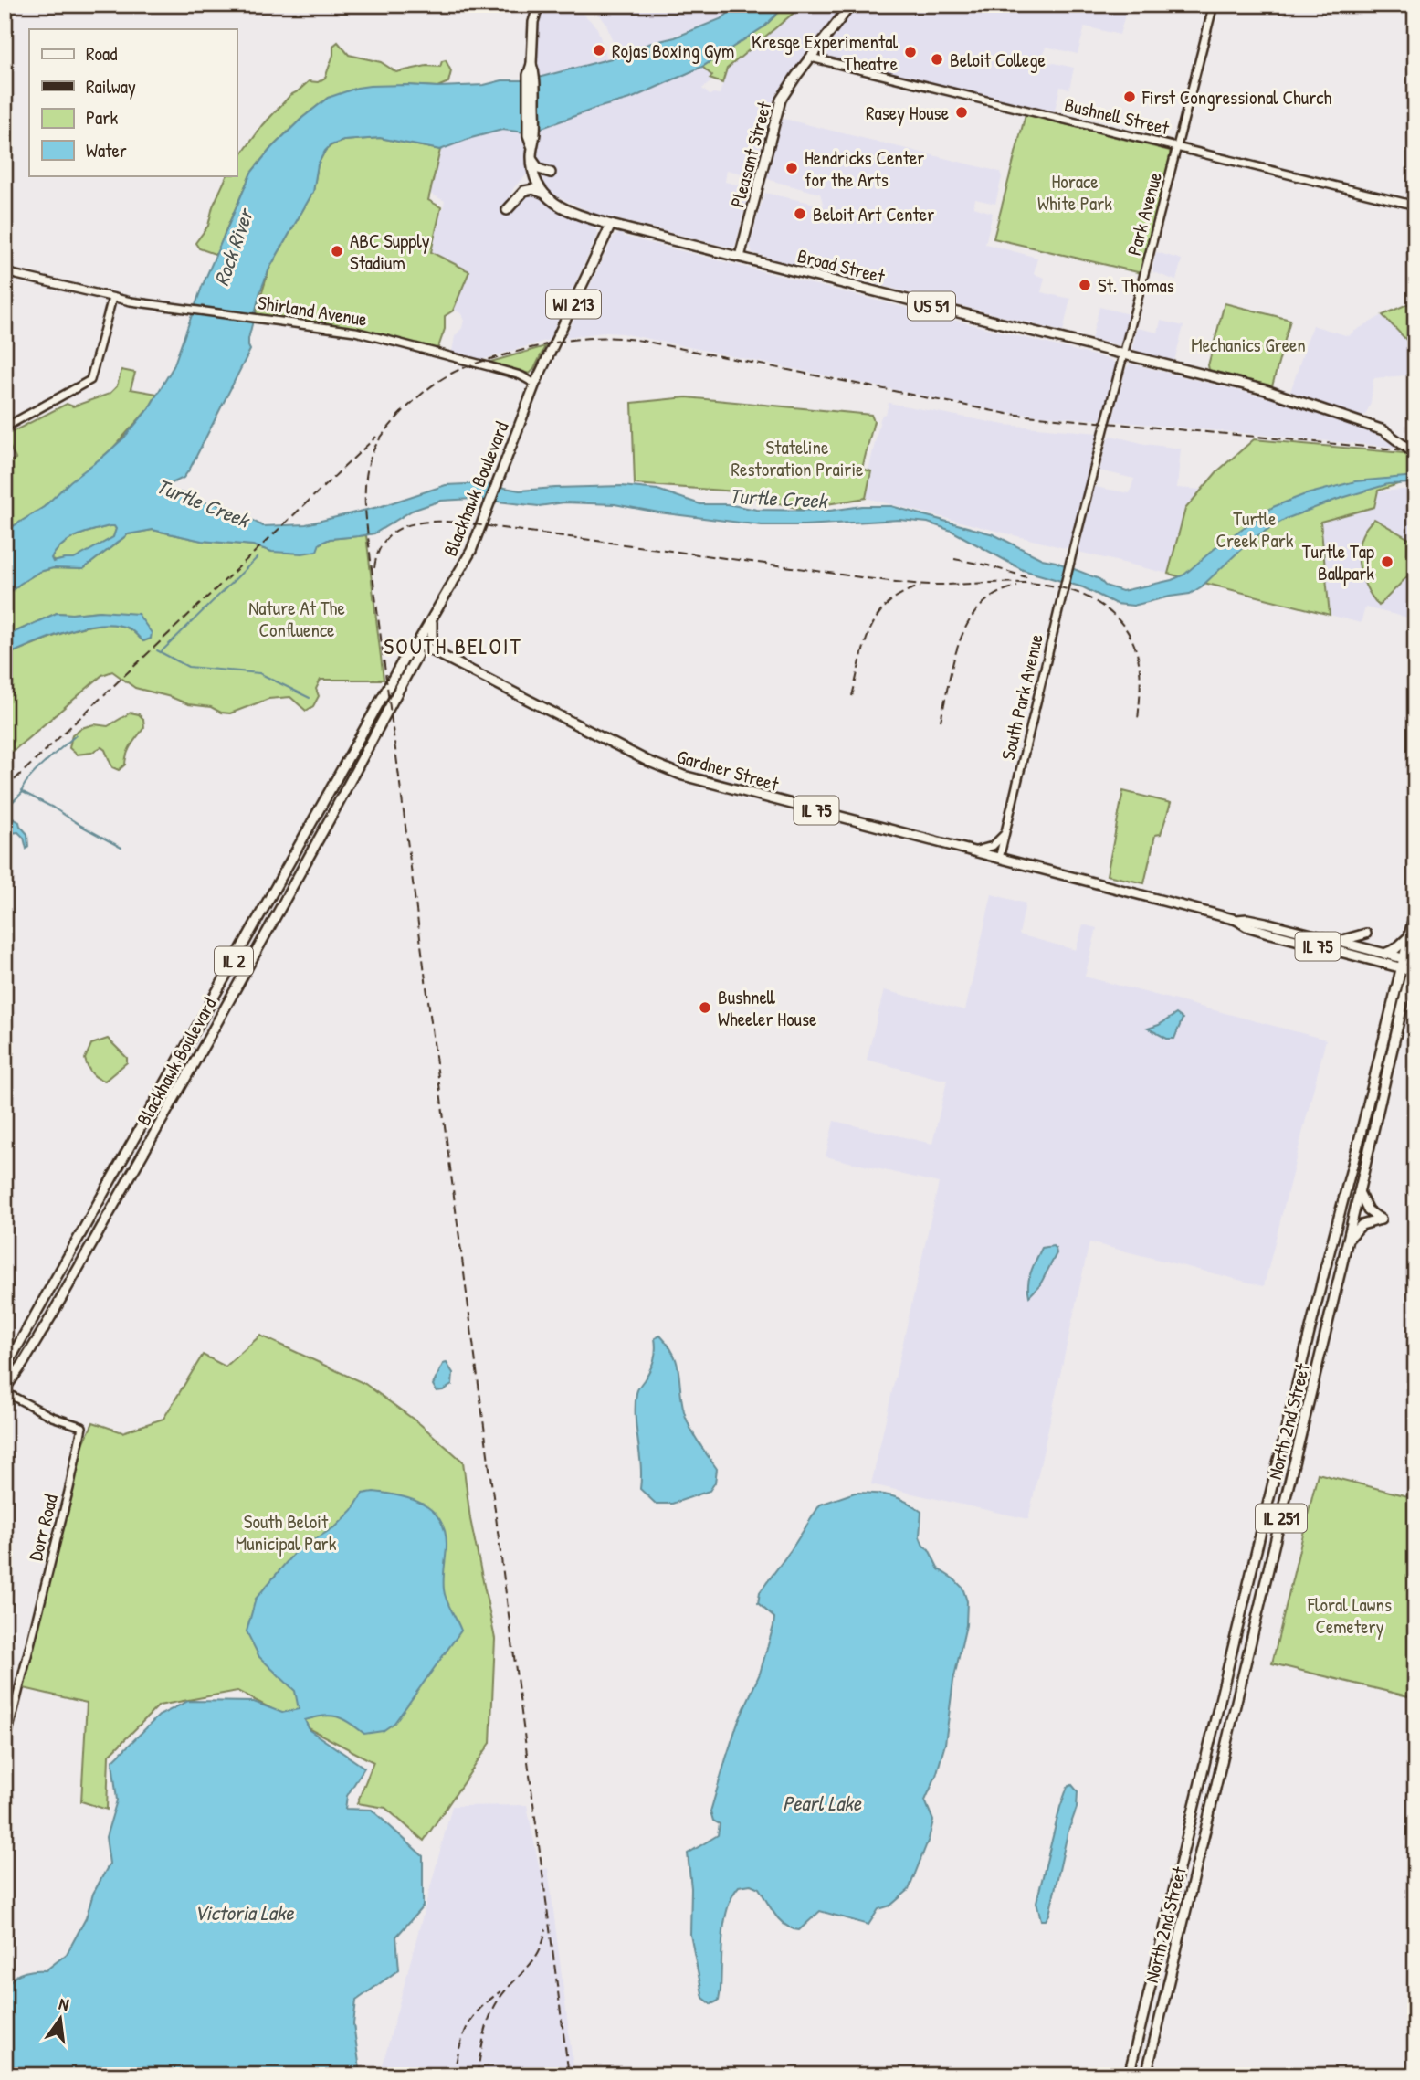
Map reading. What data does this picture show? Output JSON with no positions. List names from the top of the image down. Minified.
{"streets":{"main road":["Pleasant Street","Broad Street","WI 213","US 51","Blackhawk Boulevard","Gardner Street","IL 75","IL 2","North 2nd Street","IL 251"],"street":["Bushnell Street","Park Avenue","Shirland Avenue","South Park Avenue","Dorr Road"]},"crossings":[["Bushnell Street","Pleasant Street"],["Bushnell Street","Park Avenue"],["Pleasant Street","Broad Street"],["Park Avenue","Broad Street"],["Park Avenue","South Park Avenue"],["Broad Street","WI 213"],["WI 213","Shirland Avenue"],["WI 213","Blackhawk Boulevard"],["Blackhawk Boulevard","Gardner Street"],["Blackhawk Boulevard","Dorr Road"],["South Park Avenue","Gardner Street"],["Gardner Street","North 2nd Street"],["Gardner Street","IL 251"],["North 2nd Street","IL 251"]],"districts":["SOUTH BELOIT"],"water":["Rock River","Turtle Creek","Pearl Lake","Victoria Lake"],"parks":["Horace White Park","Mechanics Green","Stateline Restoration Prairie","Turtle Creek Park","Nature At The Confluence","South Beloit Municipal Park","Floral Lawns Cemetery"],"places":["Rojas Boxing Gym","Kresge Experimental Theatre","Beloit College","First Congressional Church","Rasey House","Hendricks Center for the Arts","Beloit Art Center","ABC Supply Stadium","St. Thomas","Turtle Tap Ballpark","Bushnell Wheeler House"],"legend":["Road","Railway","Park","Water"],"north":"top"}
